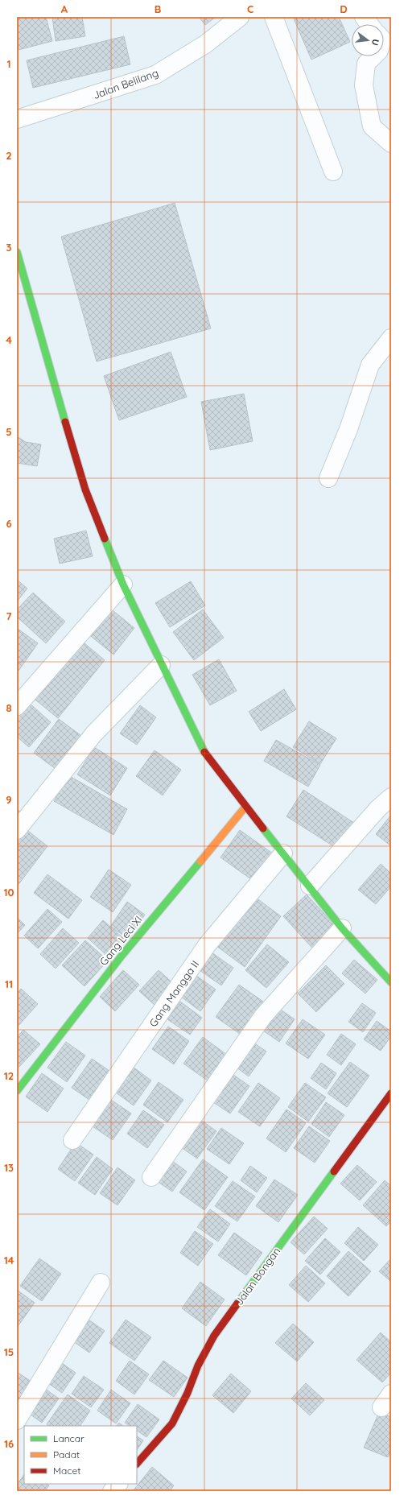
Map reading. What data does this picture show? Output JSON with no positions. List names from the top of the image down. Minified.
{"streets":{"street":["Jalan Belilang","Gang Leci XI","Gang Mangga II","Jalan Bongan"]},"legend":["Lancar","Padat","Macet"],"north":"right","grid":{"columns":["A","B","C","D"],"rows":["1","2","3","4","5","6","7","8","9","10","11","12","13","14","15","16"]}}
